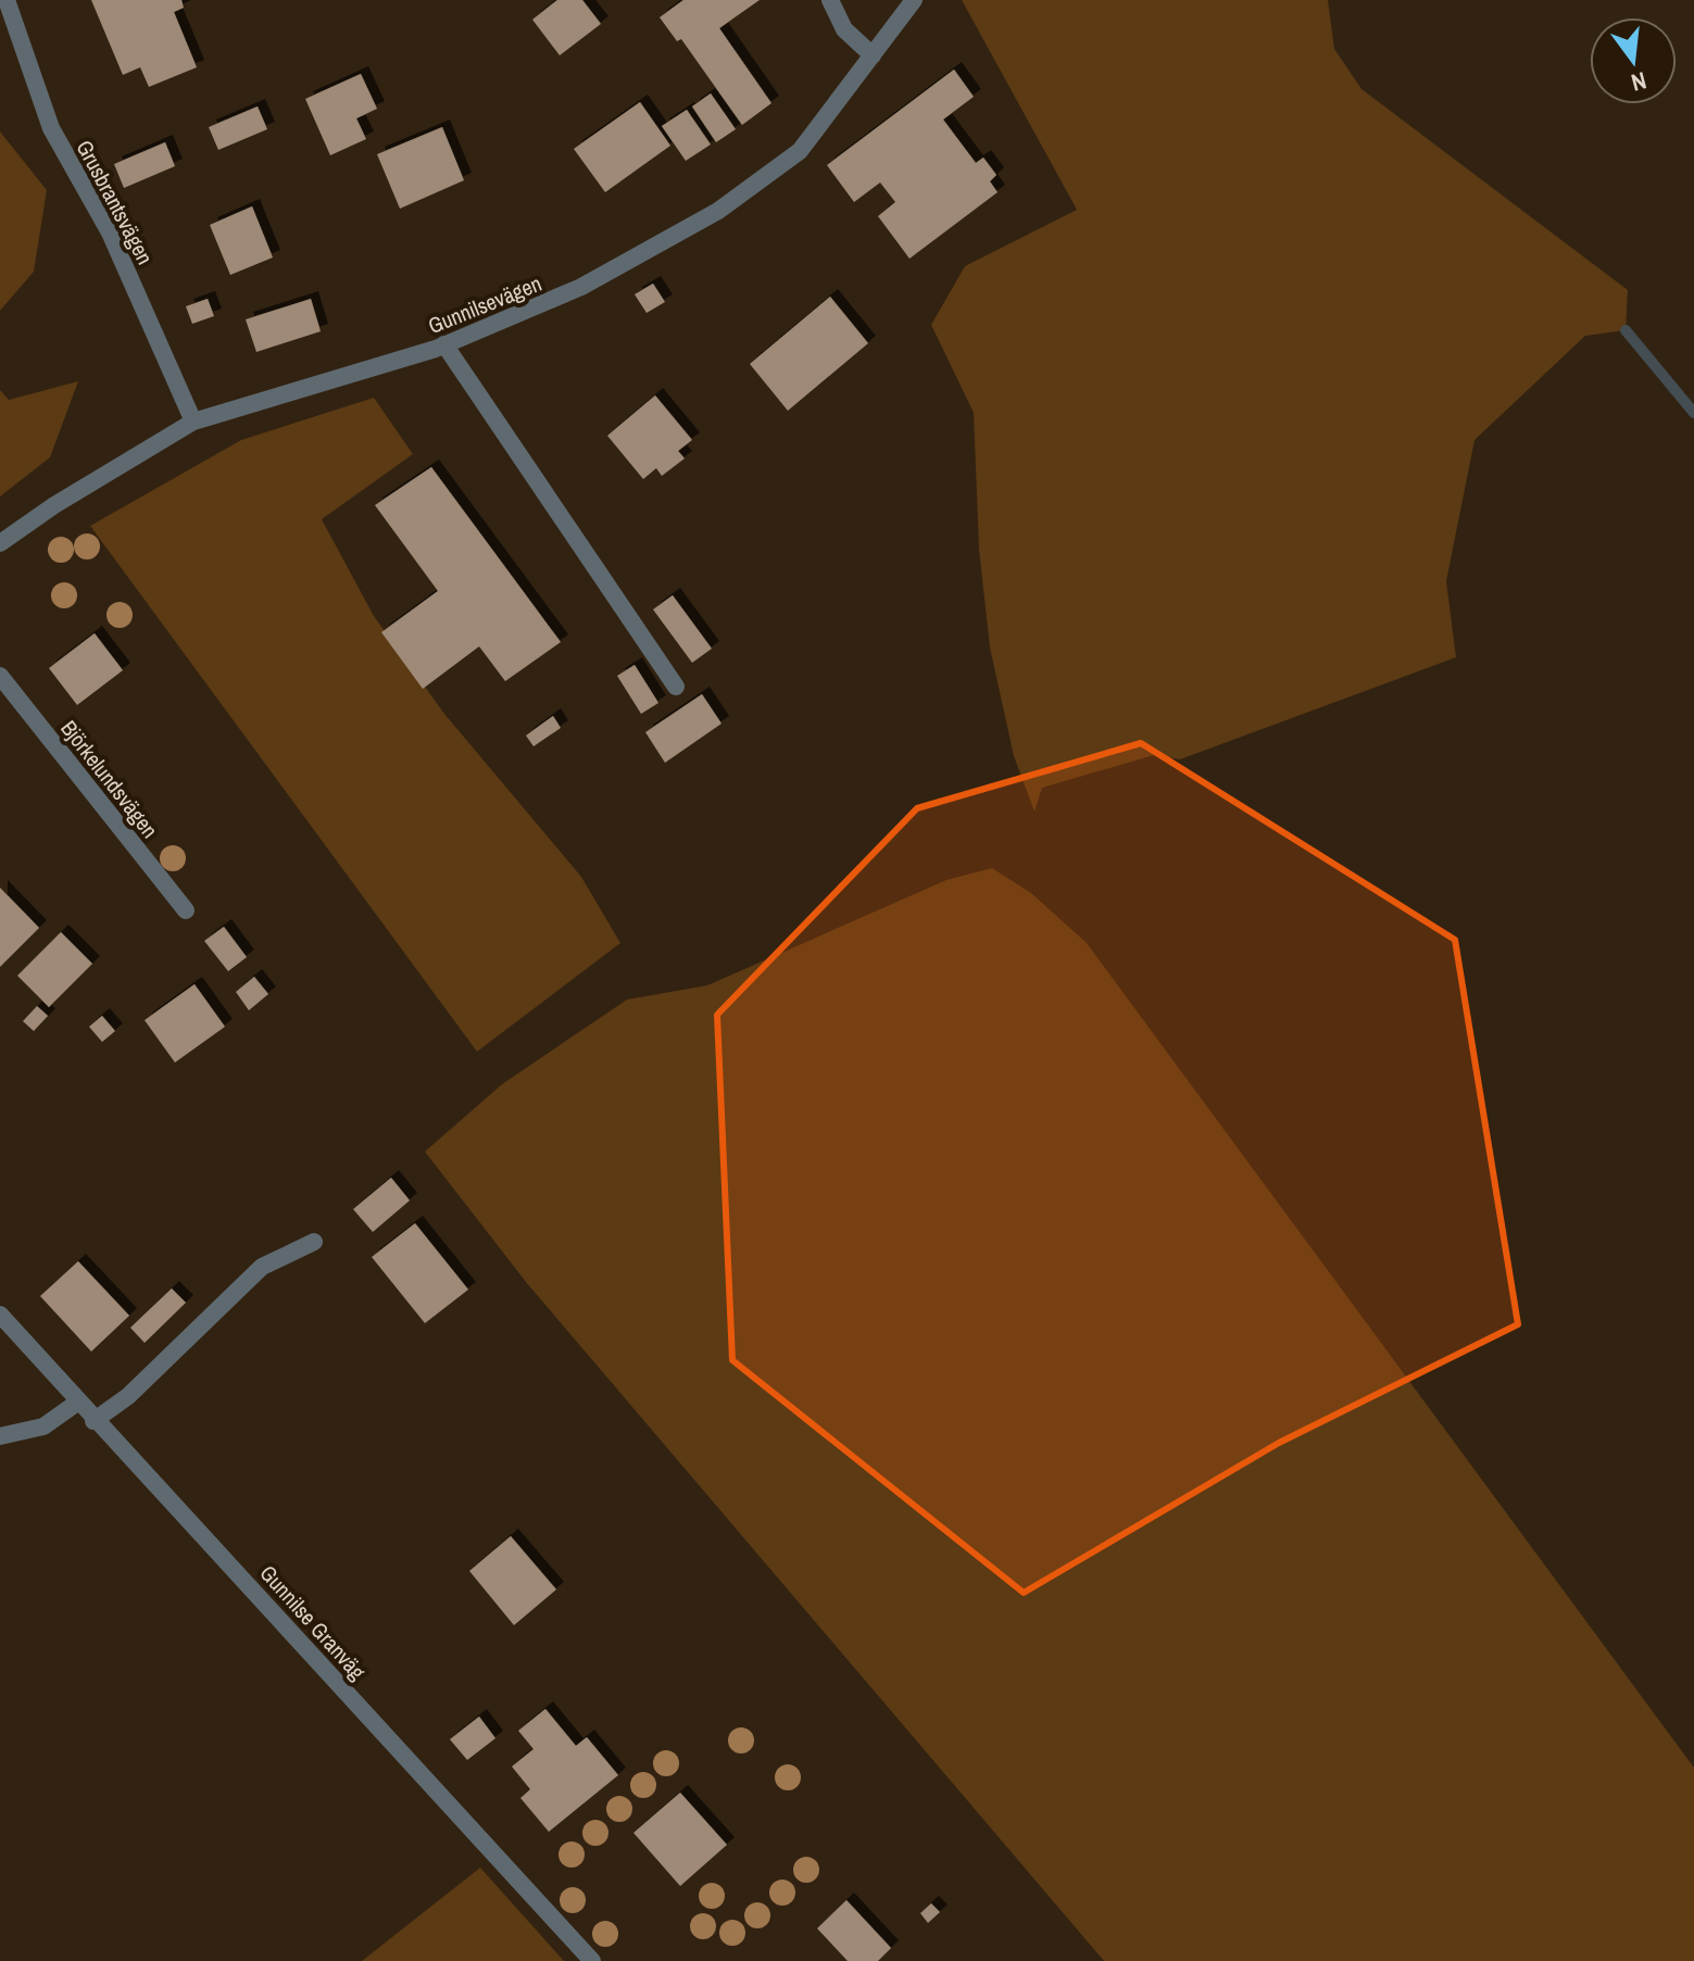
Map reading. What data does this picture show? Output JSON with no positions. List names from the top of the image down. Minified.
{"streets":{"street":["Grusbrantsvägen","Gunnilsevägen","Björkelundsvägen","Gunnilse Granväg"]},"crossings":[["Grusbrantsvägen","Gunnilsevägen"]],"north":"bottom"}
